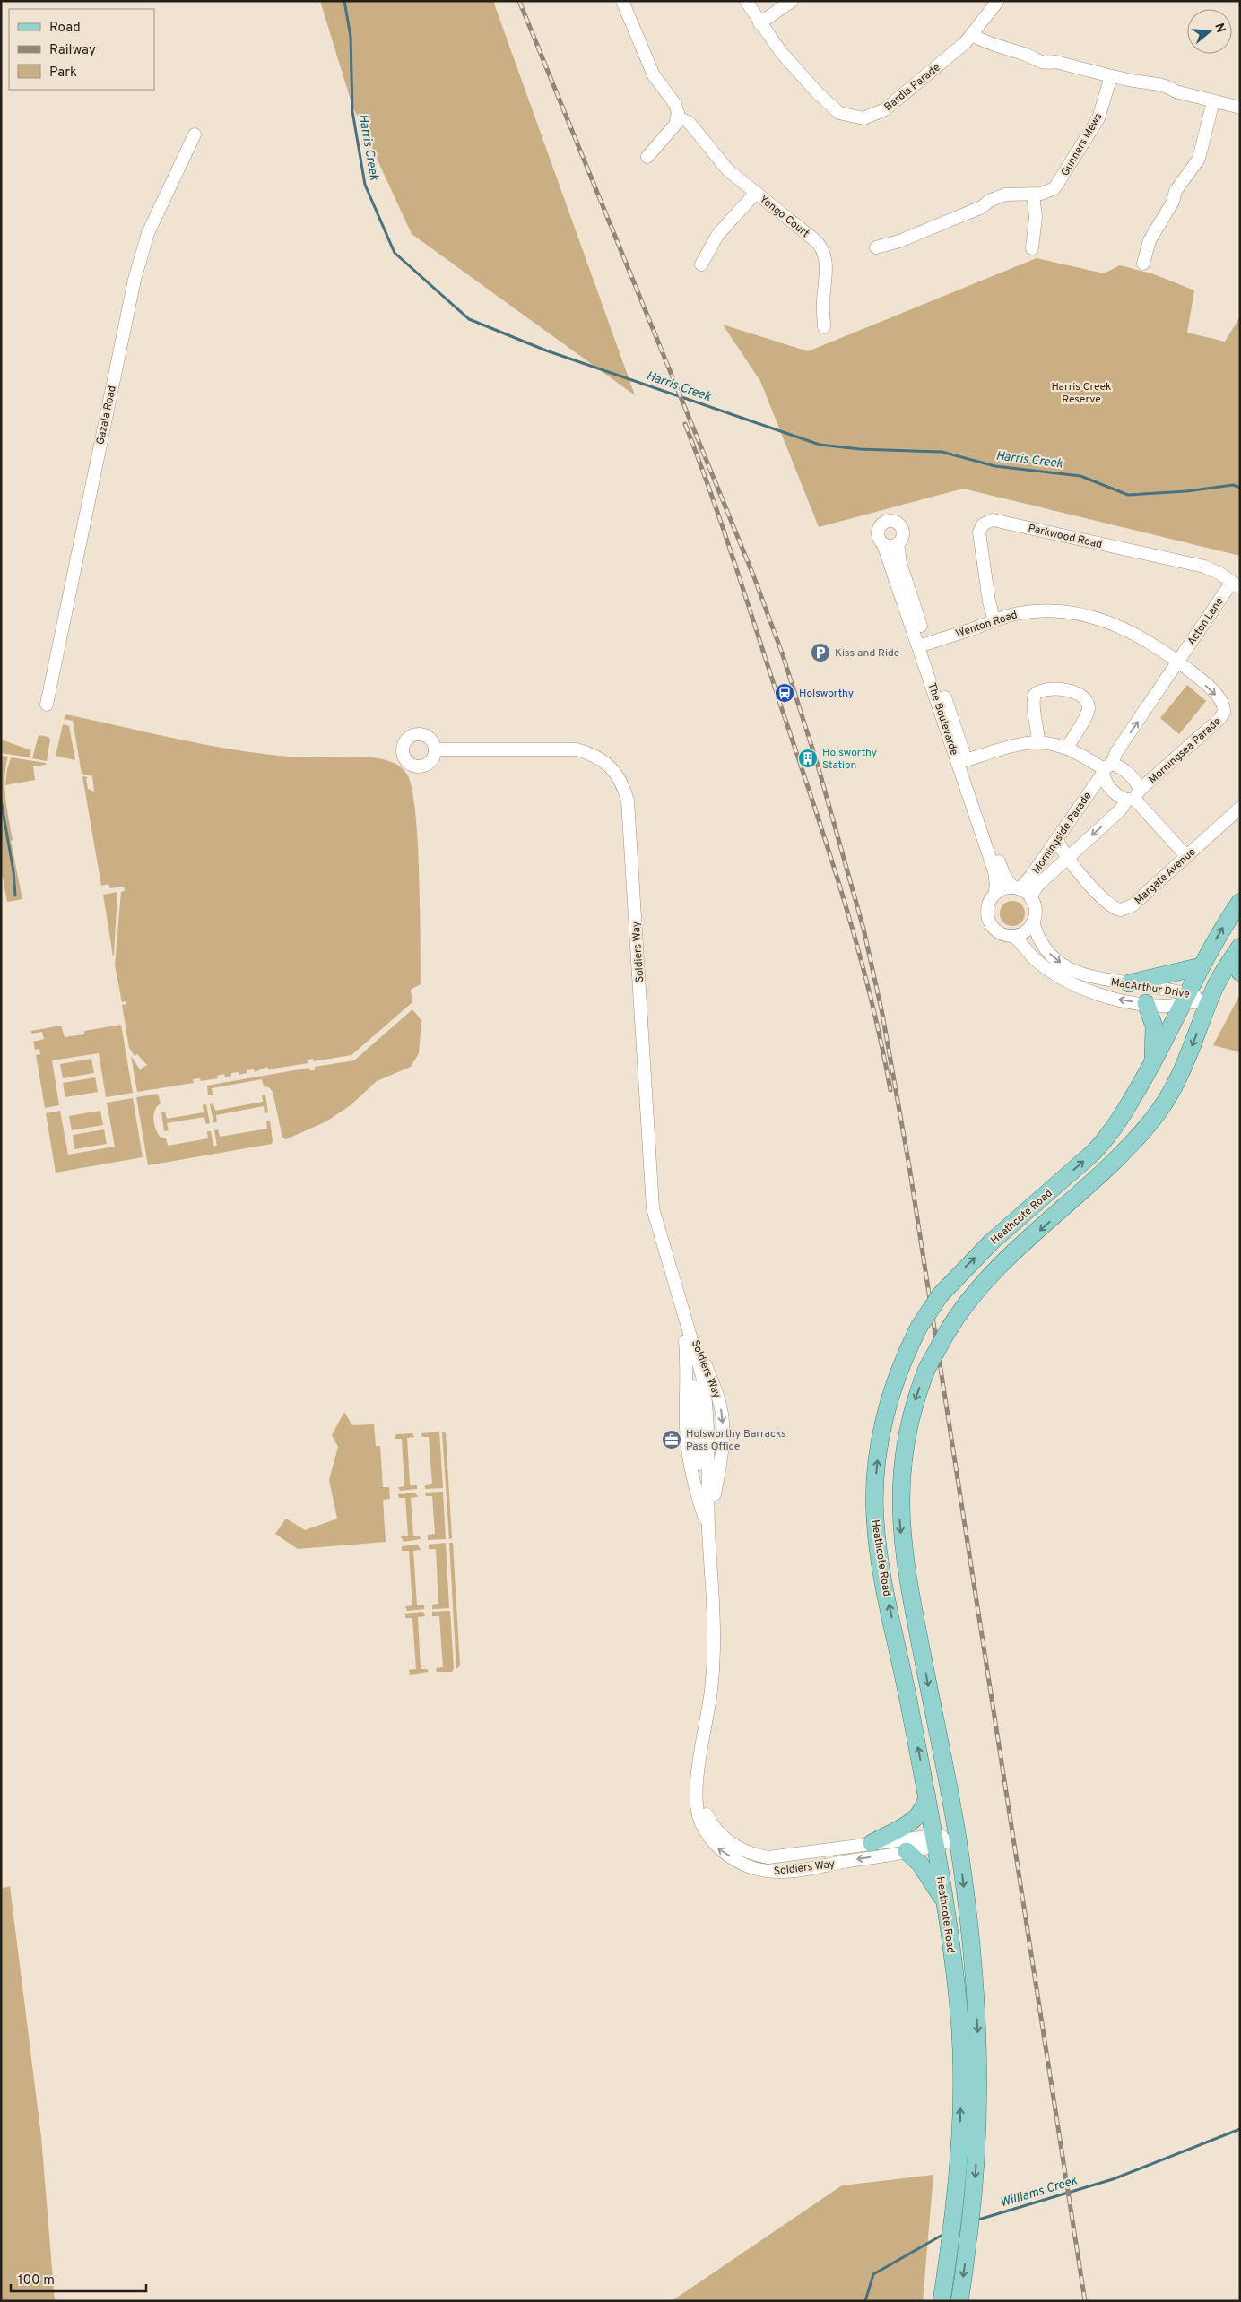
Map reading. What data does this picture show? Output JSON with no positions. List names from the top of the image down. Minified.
{"streets":{"main road":["Heathcote Road"],"street":["Bardia Parade","Gunners Mews","Yengo Court","Gazala Road","Parkwood Road","Acton Lane","Wenton Road","The Boulevarde","Morningsea Parade","Morningside Parade","Margate Avenue","Soldiers Way","MacArthur Drive"]},"crossings":[["Parkwood Road","Acton Lane"],["Parkwood Road","Wenton Road"],["Acton Lane","Wenton Road"],["Acton Lane","Morningsea Parade"],["Wenton Road","The Boulevarde"],["Wenton Road","Morningsea Parade"],["The Boulevarde","Morningside Parade"],["The Boulevarde","MacArthur Drive"],["Morningsea Parade","Morningside Parade"],["Morningside Parade","Margate Avenue"],["Morningside Parade","MacArthur Drive"],["Soldiers Way","Heathcote Road"],["MacArthur Drive","Heathcote Road"]],"water":["Harris Creek","Williams Creek"],"parks":["Harris Creek Reserve"],"places":{"parking":["Kiss and Ride"],"station":["Holsworthy"],"building":["Holsworthy Station"],"office":["Holsworthy Barracks Pass Office"]},"legend":["Road","Railway","Park"],"scale_bar":"100 m","north":"right"}
